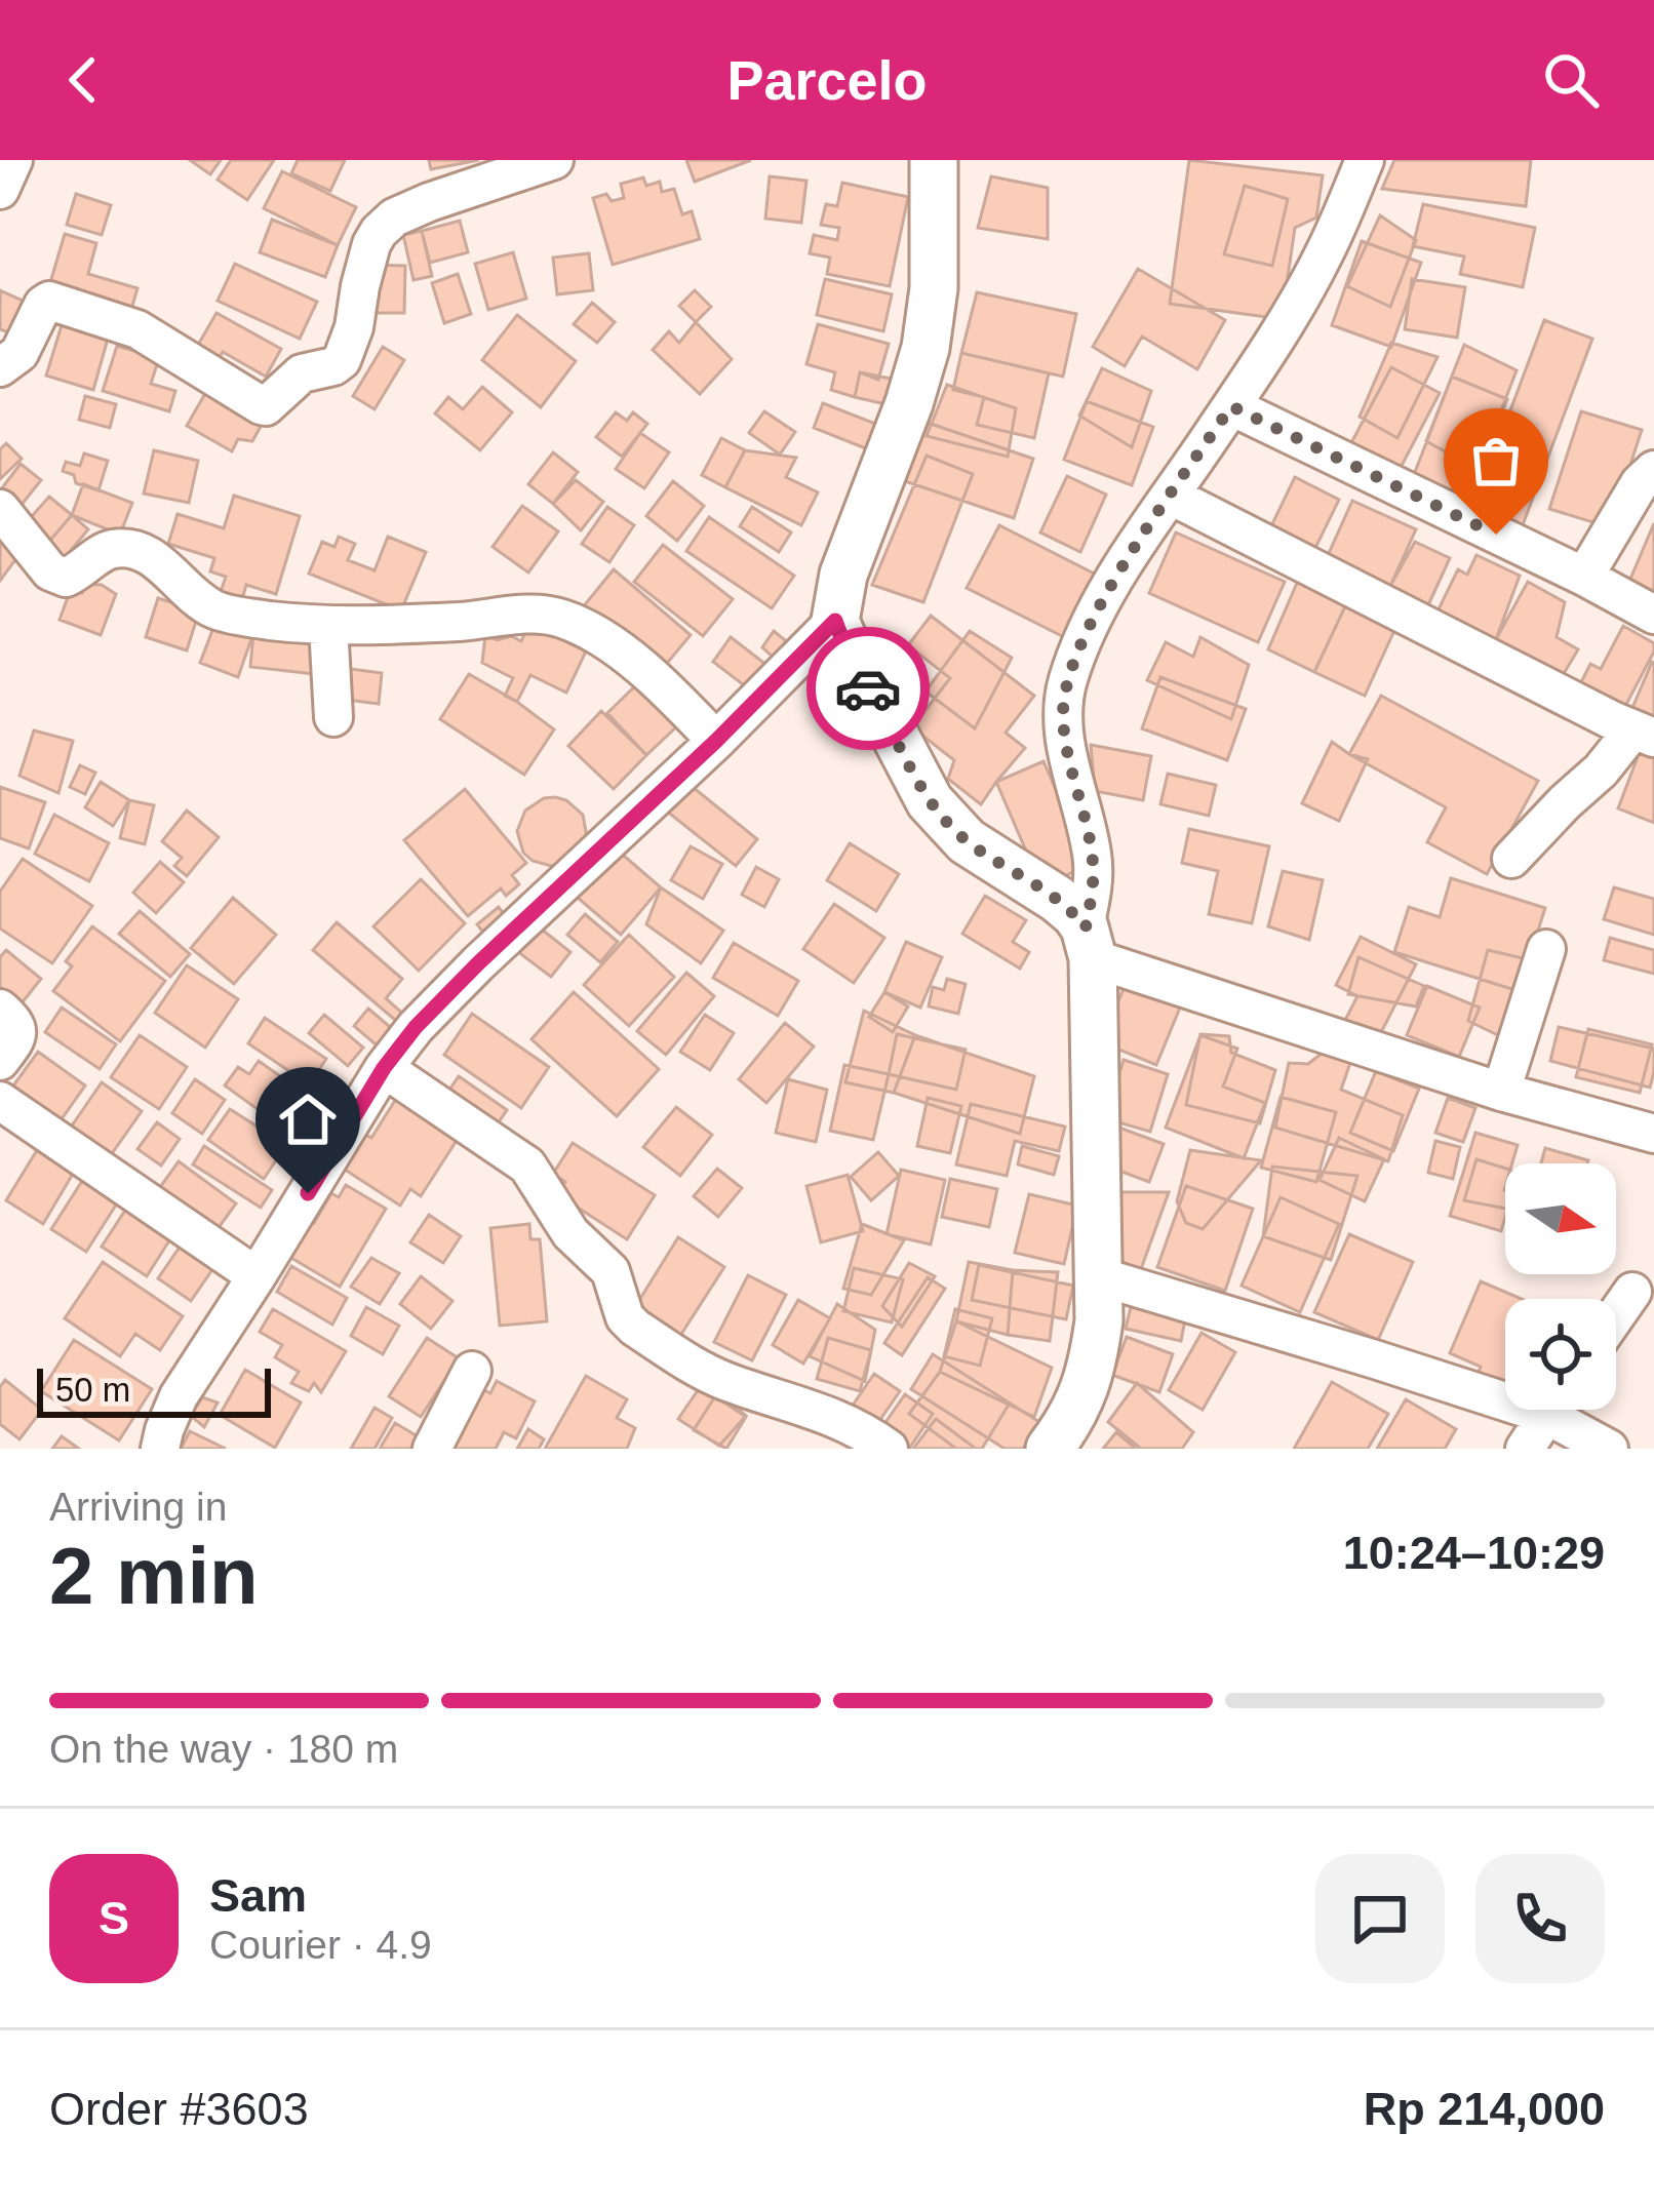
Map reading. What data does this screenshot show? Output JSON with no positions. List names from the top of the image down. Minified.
{"scale_bar":"50 m","north":"right","page":{"header":"Parcelo","scale":"50 m","heading":["2 min","Arriving in","10:24–10:29"],"panel":["Sam","Courier · 4.9","Order #3603","Rp 214,000"],"bar":"On the way · 180 m","round":"S"}}
